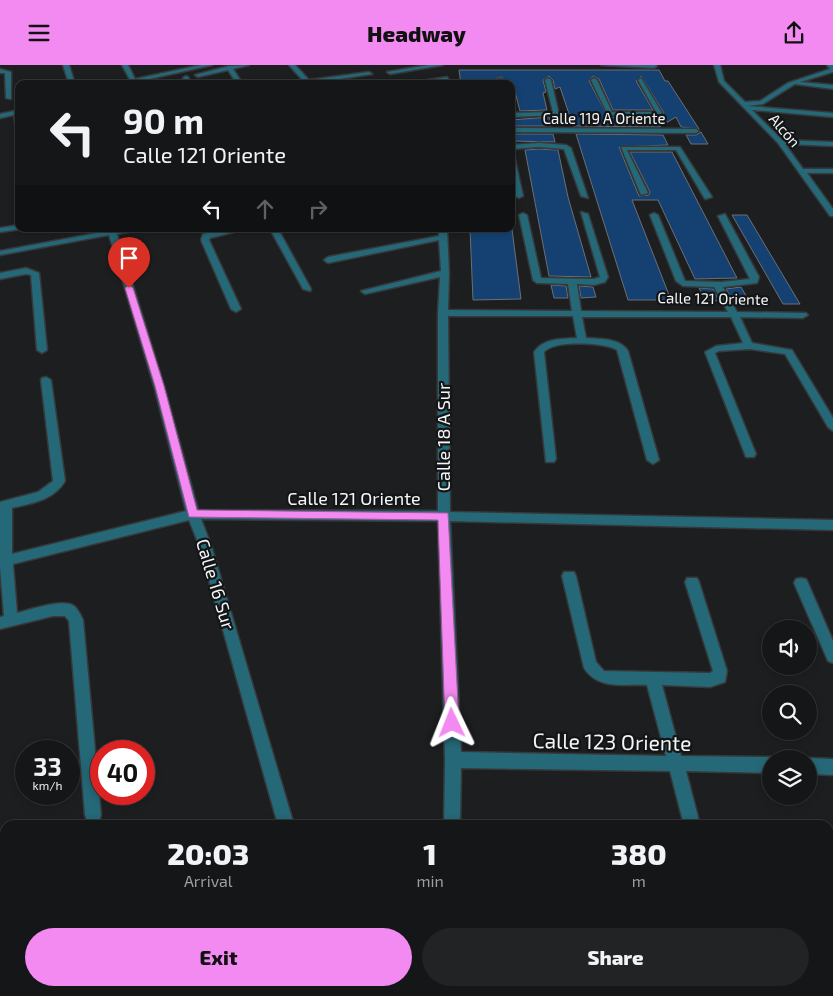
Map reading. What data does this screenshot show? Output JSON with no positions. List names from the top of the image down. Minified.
{"streets":{"street":["Calle 119 A Oriente","Alcón","Calle 121 Oriente","Calle 18 A Sur","Calle 16 Sur","Calle 123 Oriente"]},"crossings":[["Calle 121 Oriente","Calle 18 A Sur"],["Calle 121 Oriente","Calle 16 Sur"],["Calle 18 A Sur","Calle 123 Oriente"]],"page":{"header":"Headway","turn":["90 m","Calle 121 Oriente"],"speed":"33 km/h","limit":"40","eta":["20:03","Arrival","1","min","380","m"],"buttons":["Exit","Share"]}}
